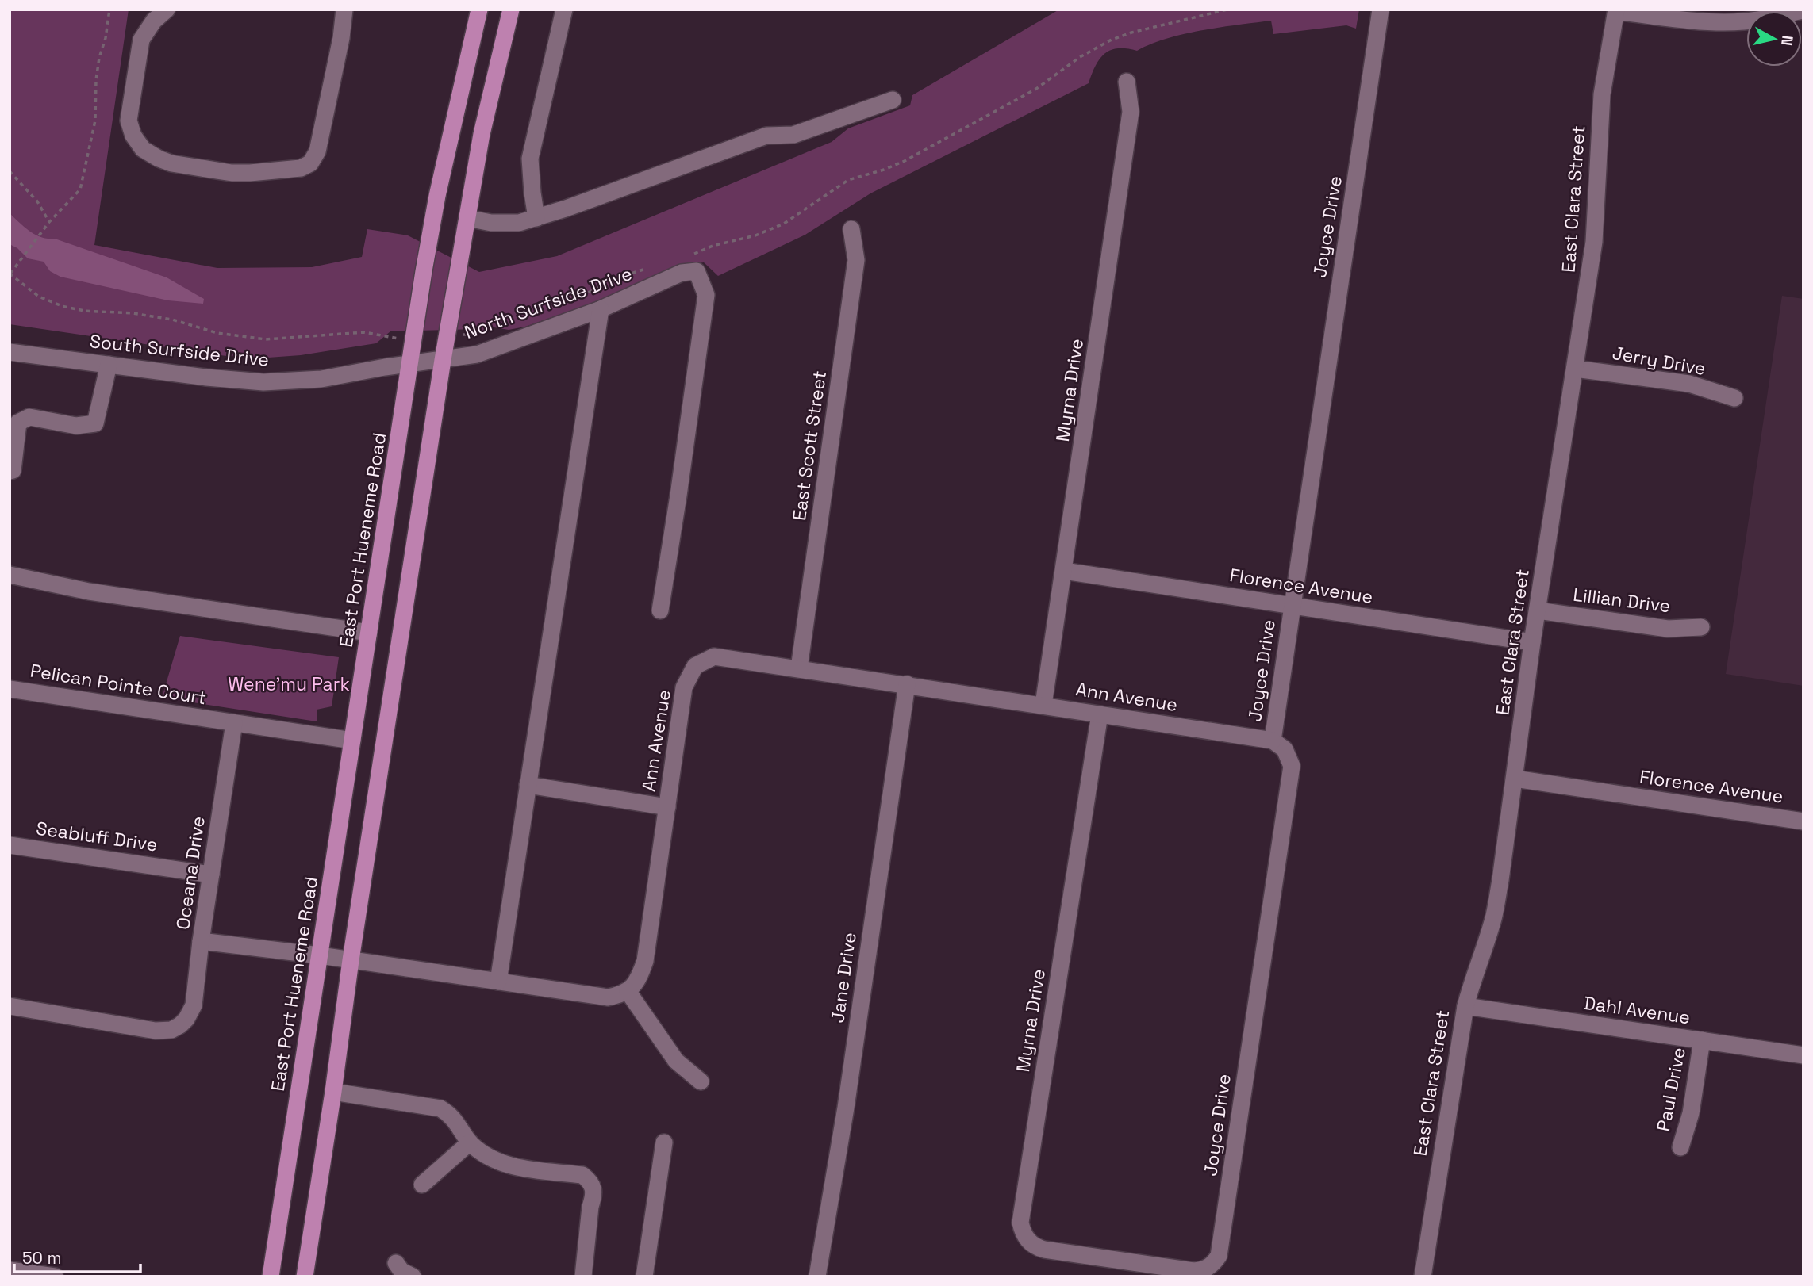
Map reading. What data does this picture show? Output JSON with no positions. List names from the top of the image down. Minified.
{"streets":{"main road":["East Port Hueneme Road"],"street":["East Clara Street","Joyce Drive","North Surfside Drive","South Surfside Drive","Jerry Drive","Myrna Drive","East Scott Street","Florence Avenue","Lillian Drive","Pelican Pointe Court","Ann Avenue","Seabluff Drive","Oceana Drive","Jane Drive","Dahl Avenue","Paul Drive"]},"crossings":[["East Clara Street","Jerry Drive"],["East Clara Street","Florence Avenue"],["East Clara Street","Lillian Drive"],["East Clara Street","Dahl Avenue"],["Joyce Drive","Myrna Drive"],["Joyce Drive","Florence Avenue"],["Joyce Drive","Ann Avenue"],["North Surfside Drive","South Surfside Drive"],["North Surfside Drive","East Port Hueneme Road"],["South Surfside Drive","East Port Hueneme Road"],["Myrna Drive","Florence Avenue"],["Myrna Drive","Ann Avenue"],["East Scott Street","Ann Avenue"],["East Port Hueneme Road","Pelican Pointe Court"],["Pelican Pointe Court","Oceana Drive"],["Ann Avenue","Jane Drive"],["Seabluff Drive","Oceana Drive"],["Dahl Avenue","Paul Drive"]],"parks":["Wene'mu Park"],"scale_bar":"50 m","north":"right"}
